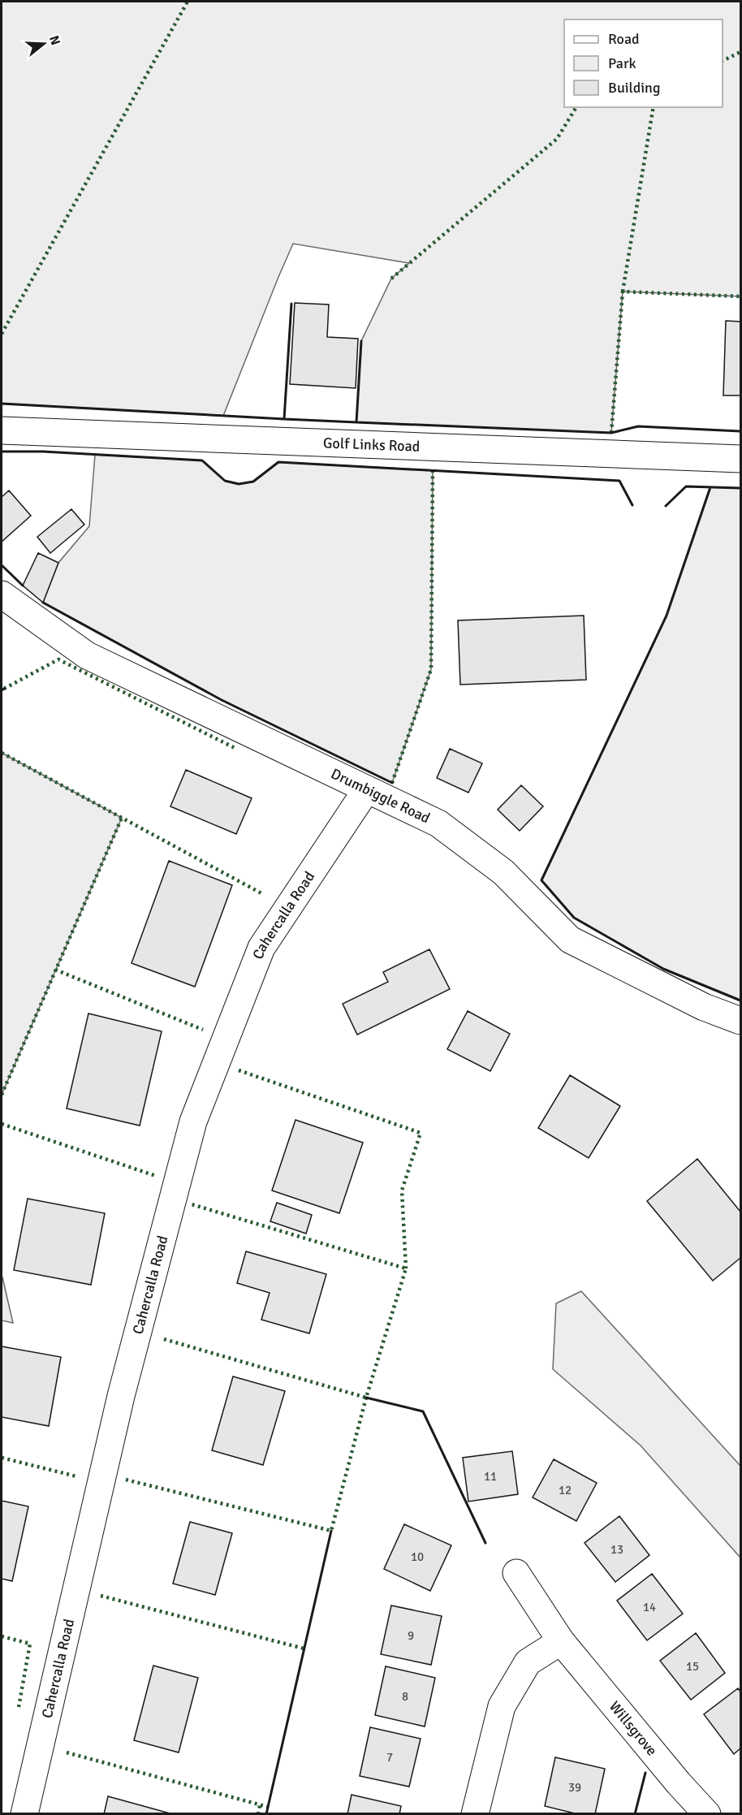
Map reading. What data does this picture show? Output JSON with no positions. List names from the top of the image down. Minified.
{"streets":{"street":["Golf Links Road","Drumbiggle Road","Cahercalla Road","Willsgrove"]},"crossings":[["Drumbiggle Road","Cahercalla Road"]],"house_numbers":["11","12","13","10","14","9","15","8","7","39"],"legend":["Road","Park","Building"],"north":"right"}
